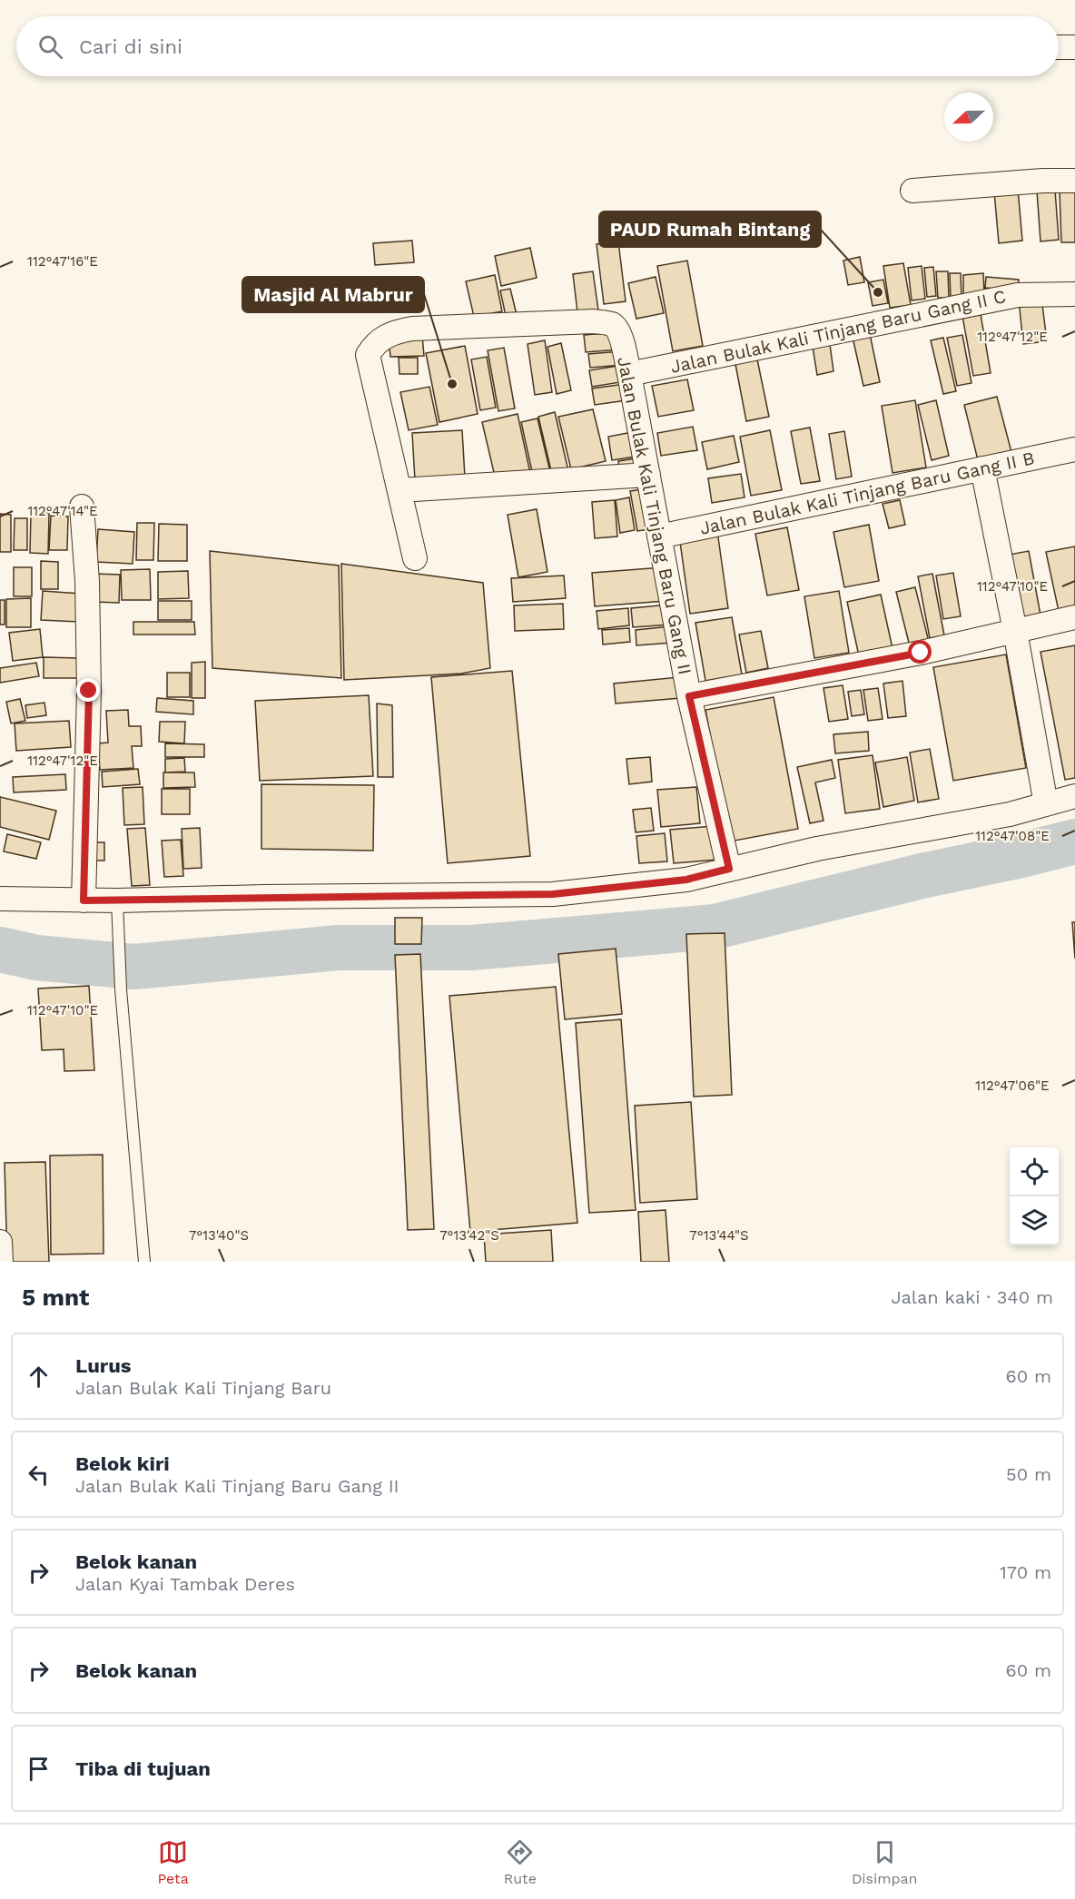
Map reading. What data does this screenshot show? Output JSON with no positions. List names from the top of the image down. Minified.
{"streets":{"street":["Jalan Bulak Kali Tinjang Baru Gang II C","Jalan Bulak Kali Tinjang Baru Gang II B","Jalan Bulak Kali Tinjang Baru Gang II"]},"crossings":[["Jalan Bulak Kali Tinjang Baru Gang II C","Jalan Bulak Kali Tinjang Baru Gang II"],["Jalan Bulak Kali Tinjang Baru Gang II B","Jalan Bulak Kali Tinjang Baru Gang II"]],"places":["PAUD Rumah Bintang","Masjid Al Mabrur"],"north":"left","page":{"search":"Cari di sini","heading":["5 mnt","Jalan kaki · 340 m"],"list":[["Lurus","Jalan Bulak Kali Tinjang Baru","60 m"],["Belok kiri","Jalan Bulak Kali Tinjang Baru Gang II","50 m"],["Belok kanan","Jalan Kyai Tambak Deres","170 m"],["Belok kanan","60 m"],"Tiba di tujuan"],"nav":["Peta","Rute","Disimpan"]},"coordinates":["112°47'16\"E","112°47'12\"E","112°47'14\"E","112°47'10\"E","112°47'08\"E","112°47'06\"E","7°13'40\"S","7°13'42\"S","7°13'44\"S"]}
